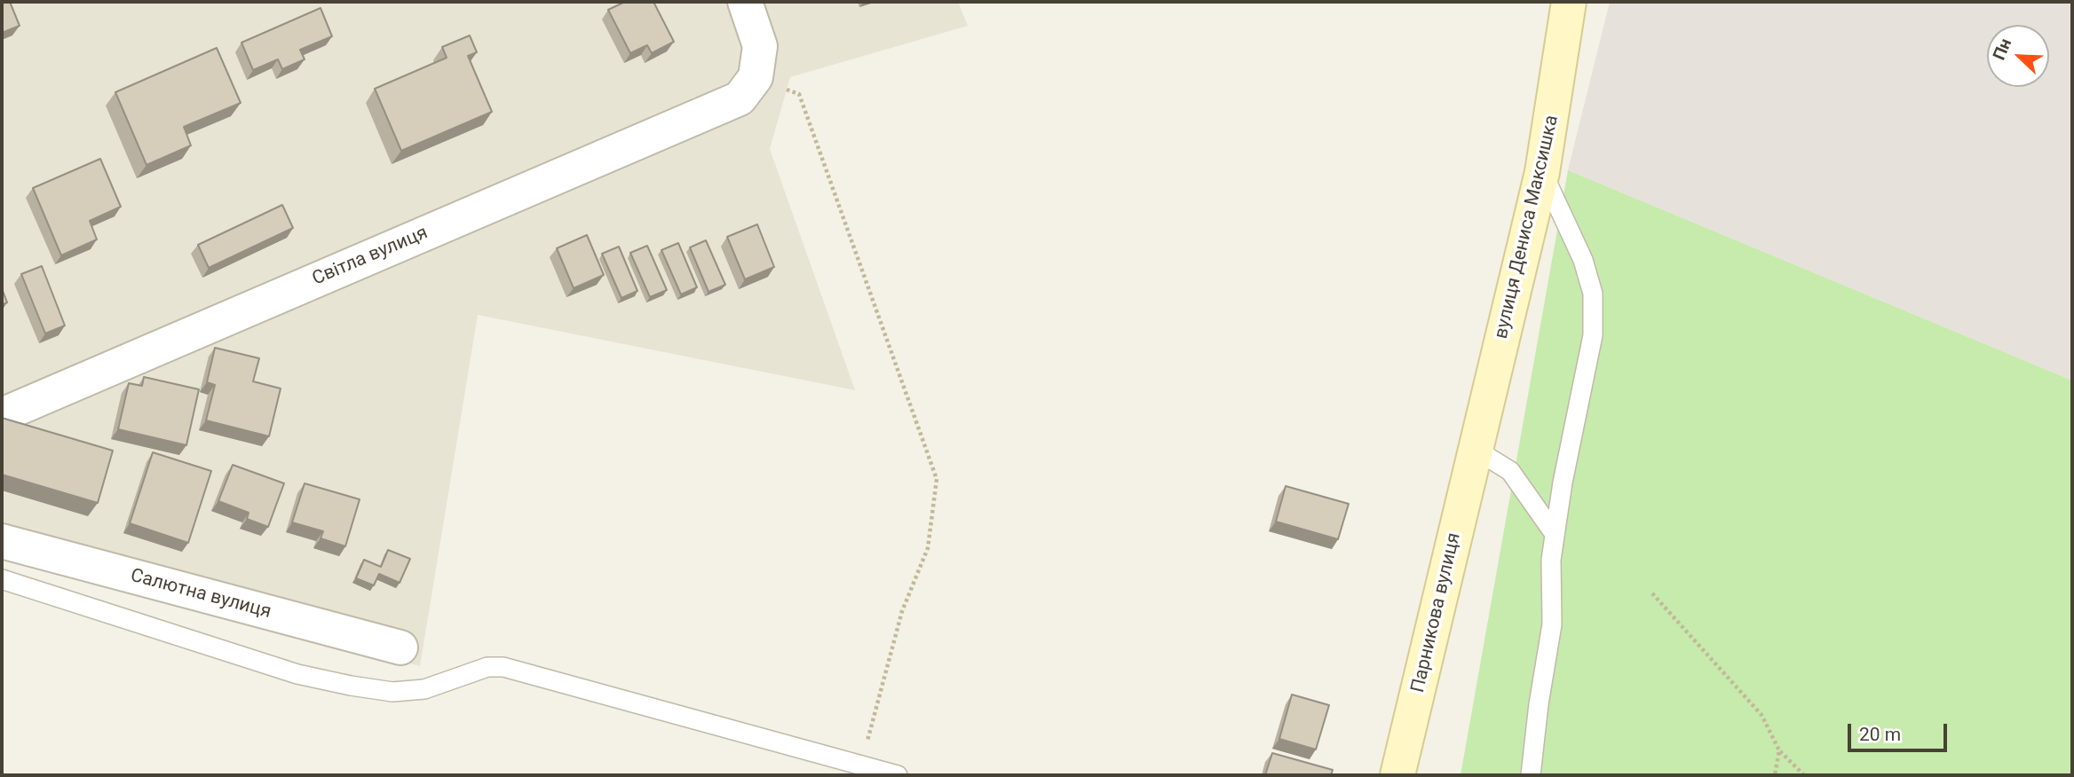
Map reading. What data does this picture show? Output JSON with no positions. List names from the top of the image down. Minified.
{"streets":{"street":["вулиця Дениса Максишка","Світла вулиця","Салютна вулиця","Парникова вулиця"]},"crossings":[["вулиця Дениса Максишка","Парникова вулиця"]],"scale_bar":"20 m","north":"top left"}
